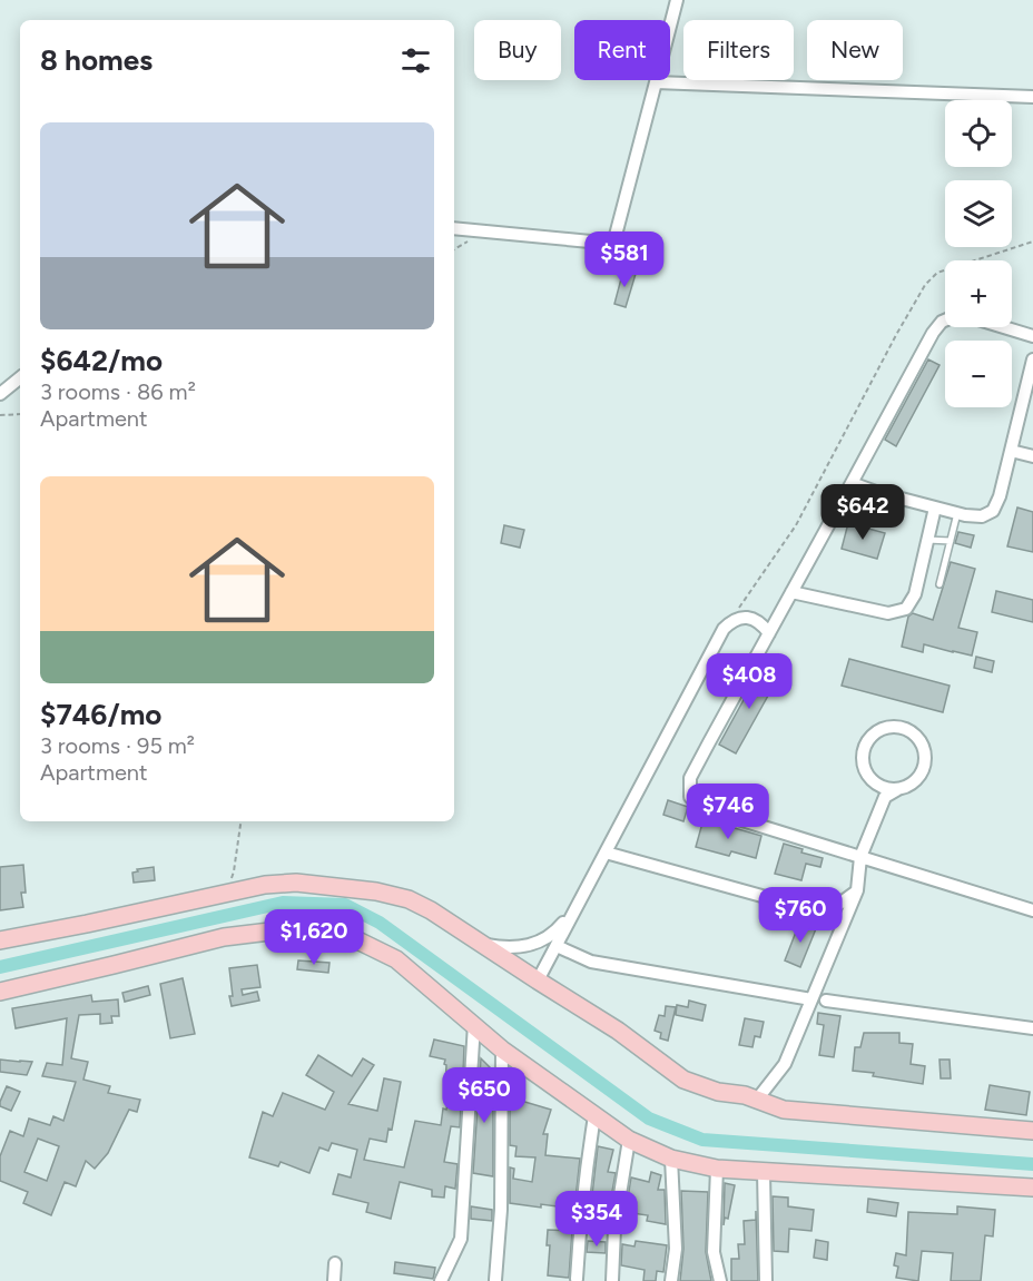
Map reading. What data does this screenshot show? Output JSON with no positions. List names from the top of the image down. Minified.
{"page":{"chip":["Buy","Rent","Filters","New"],"heading":"8 homes","map_buttons":["+","−"],"list":[{"name":"$642/mo","note":"3 rooms · 86 m² · Apartment"},{"name":"$746/mo","note":"3 rooms · 95 m² · Apartment"}],"price":["$581","$642","$408","$746","$760","$1,620","$650","$354"]}}
